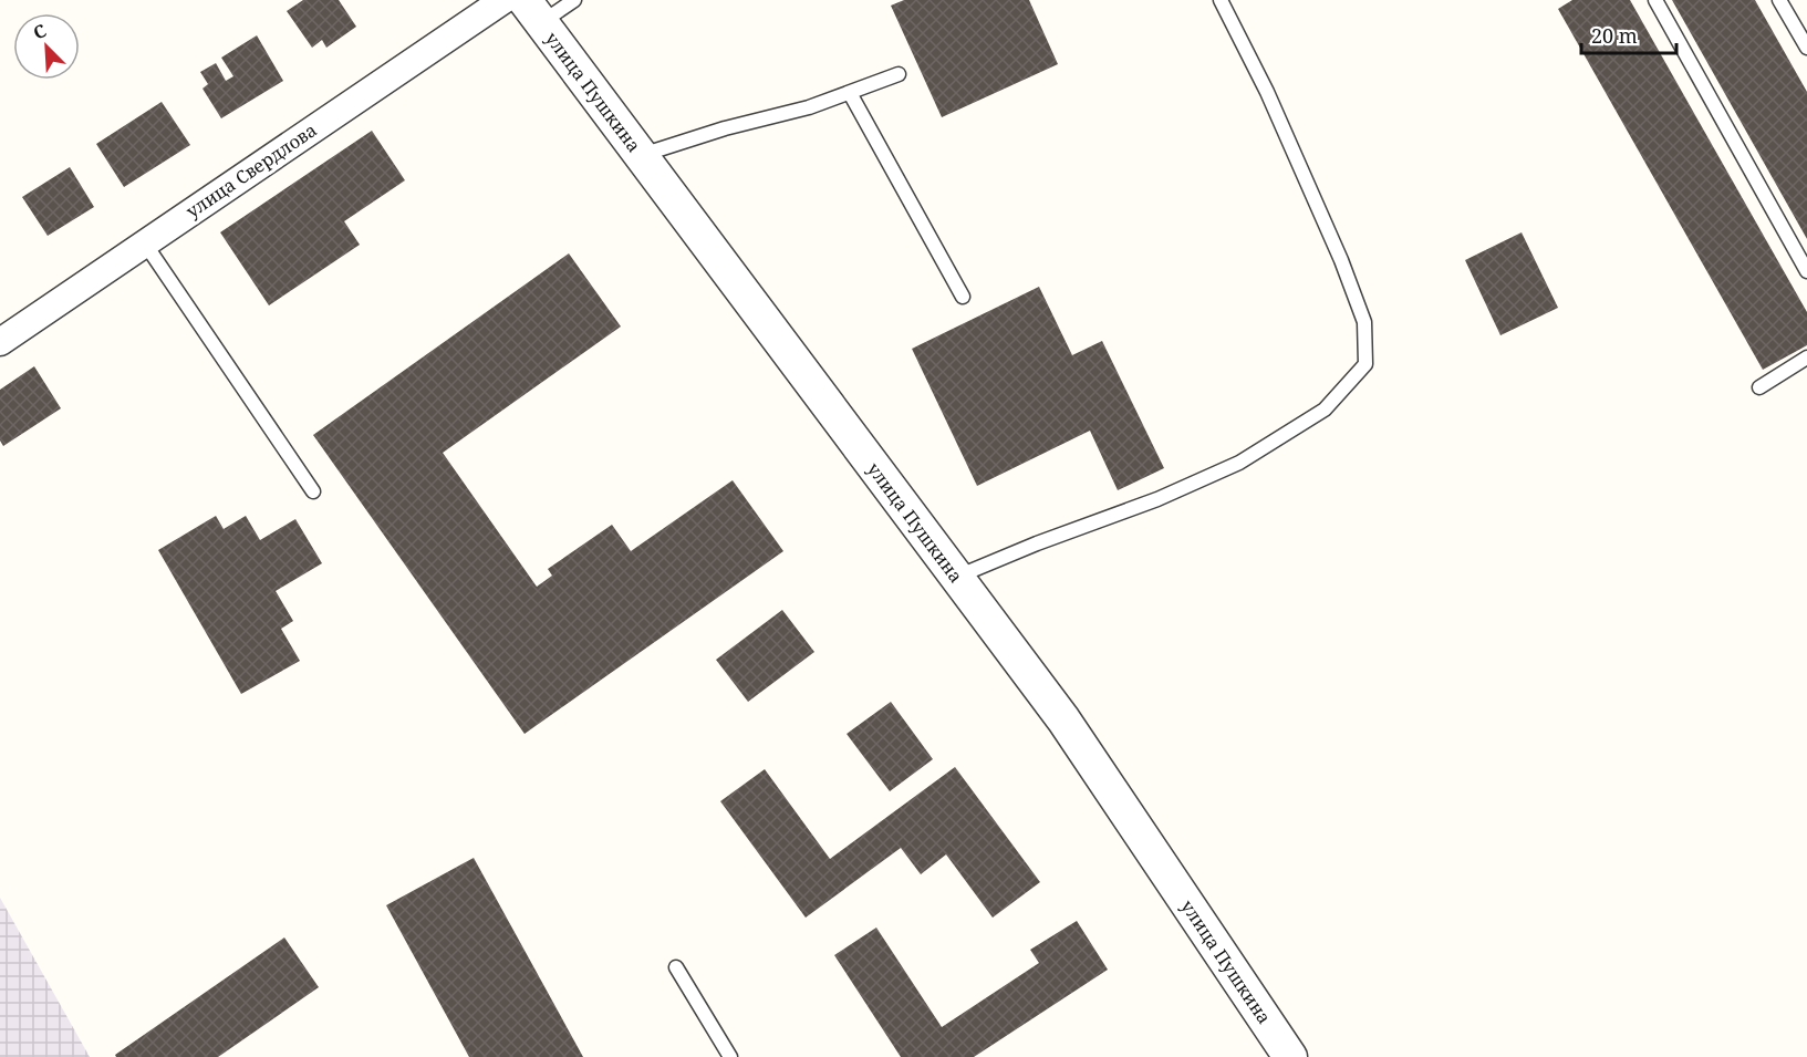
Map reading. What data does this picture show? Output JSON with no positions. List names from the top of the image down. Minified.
{"streets":{"street":["улица Пушкина","улица Свердлова"]},"scale_bar":"20 m","north":"top left"}
